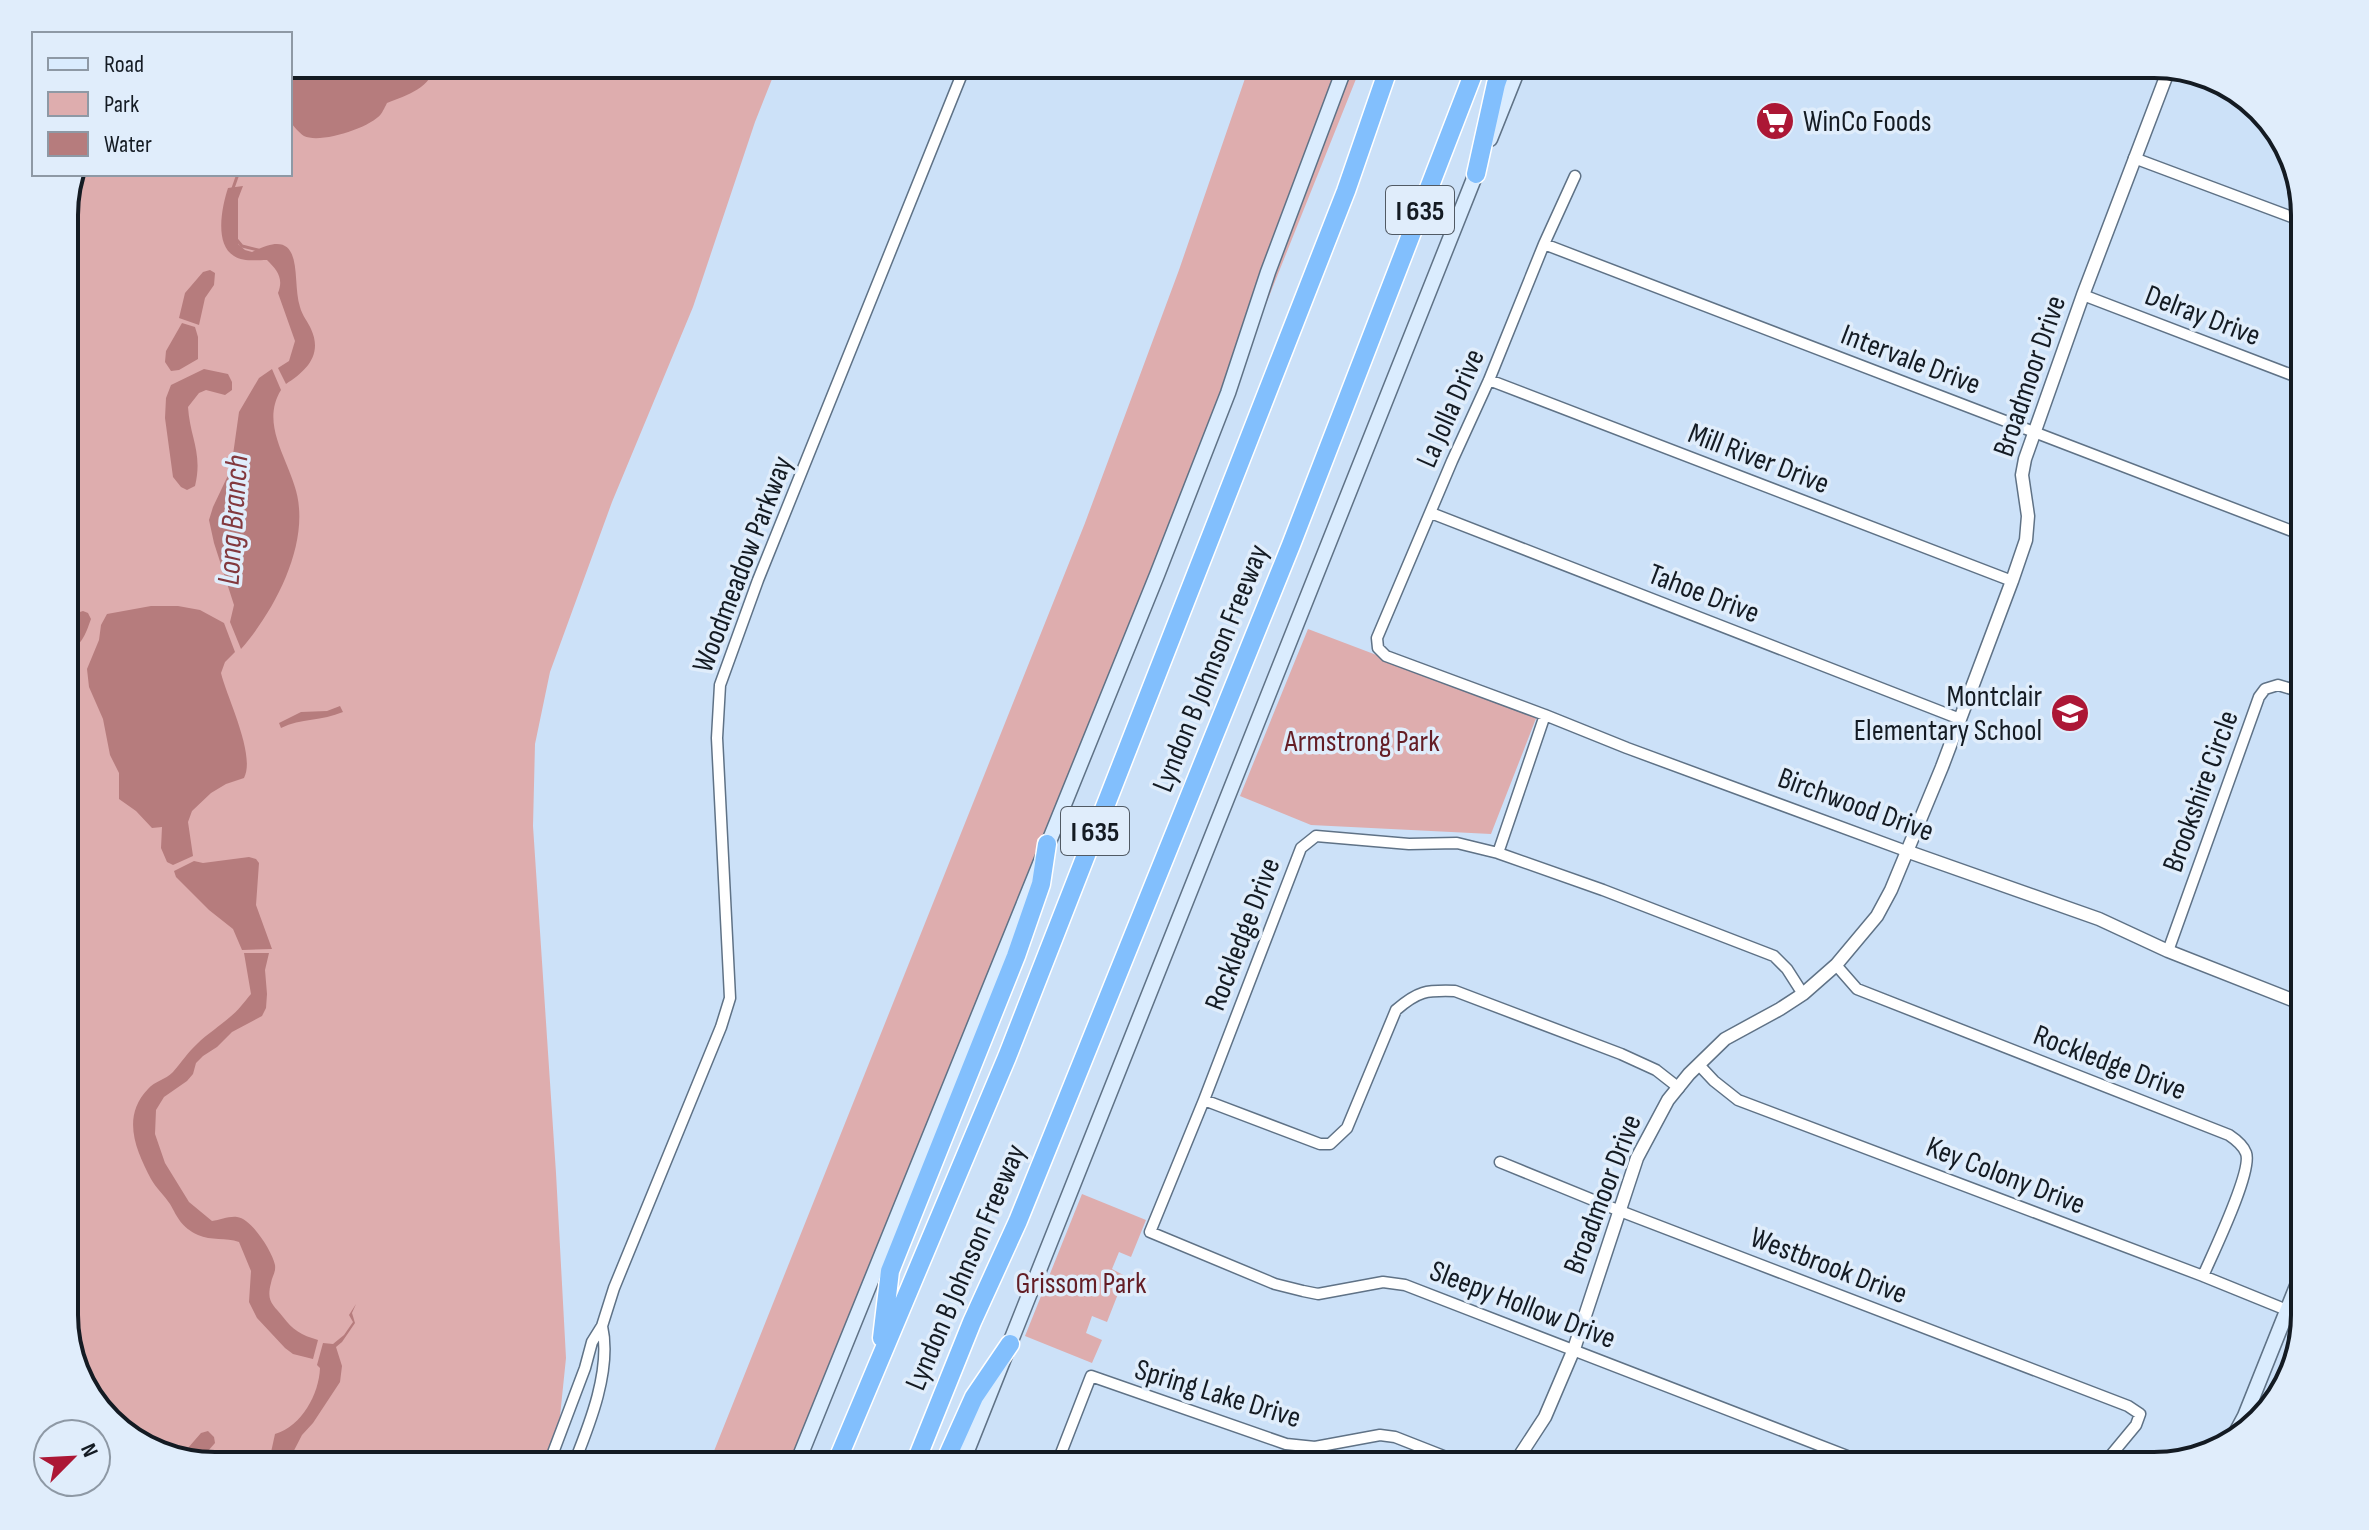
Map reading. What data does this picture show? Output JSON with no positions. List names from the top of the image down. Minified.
{"streets":{"highway":["I 635","Lyndon B Johnson Freeway"],"street":["Delray Drive","Intervale Drive","Broadmoor Drive","La Jolla Drive","Mill River Drive","Woodmeadow Parkway","Tahoe Drive","Brookshire Circle","Birchwood Drive","Rockledge Drive","Key Colony Drive","Westbrook Drive","Sleepy Hollow Drive","Spring Lake Drive"]},"crossings":[["Delray Drive","Broadmoor Drive"],["Intervale Drive","Broadmoor Drive"],["Intervale Drive","La Jolla Drive"],["Broadmoor Drive","Mill River Drive"],["Broadmoor Drive","Tahoe Drive"],["Broadmoor Drive","Birchwood Drive"],["Broadmoor Drive","Rockledge Drive"],["Broadmoor Drive","Key Colony Drive"],["Broadmoor Drive","Westbrook Drive"],["Broadmoor Drive","Sleepy Hollow Drive"],["La Jolla Drive","Mill River Drive"],["La Jolla Drive","Tahoe Drive"],["La Jolla Drive","Birchwood Drive"],["Brookshire Circle","Birchwood Drive"],["Rockledge Drive","Key Colony Drive"],["Rockledge Drive","Sleepy Hollow Drive"]],"water":["Long Branch"],"parks":["Armstrong Park","Grissom Park"],"places":{"supermarket":["WinCo Foods"],"school or university":["Montclair Elementary School"]},"legend":["Road","Park","Water"],"north":"top right"}
